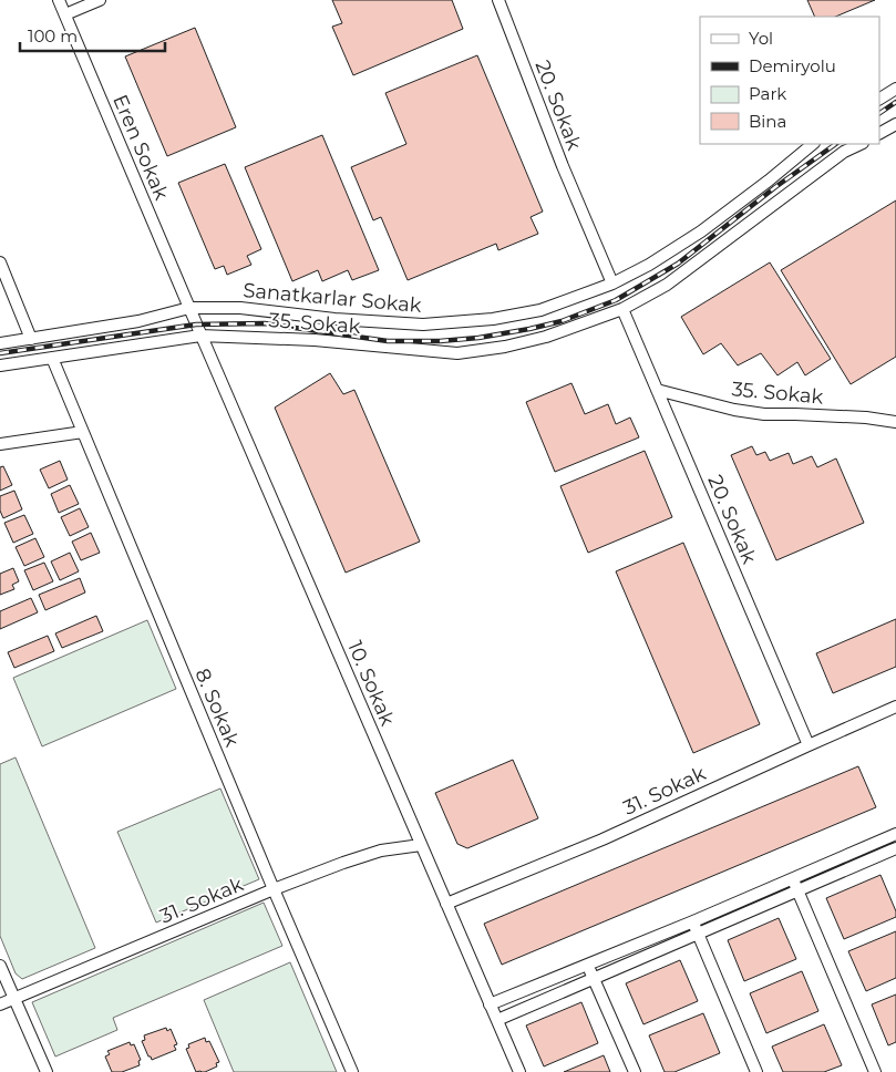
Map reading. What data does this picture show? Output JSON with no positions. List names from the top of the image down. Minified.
{"streets":{"street":["20. Sokak","Eren Sokak","Sanatkarlar Sokak","35. Sokak","10. Sokak","8. Sokak","31. Sokak"]},"crossings":[["20. Sokak","Sanatkarlar Sokak"],["20. Sokak","35. Sokak"],["20. Sokak","31. Sokak"],["Eren Sokak","Sanatkarlar Sokak"],["Eren Sokak","10. Sokak"],["Sanatkarlar Sokak","10. Sokak"],["35. Sokak","10. Sokak"],["35. Sokak","8. Sokak"],["10. Sokak","31. Sokak"],["8. Sokak","31. Sokak"]],"legend":["Yol","Demiryolu","Park","Bina"],"scale_bar":"100 m"}
